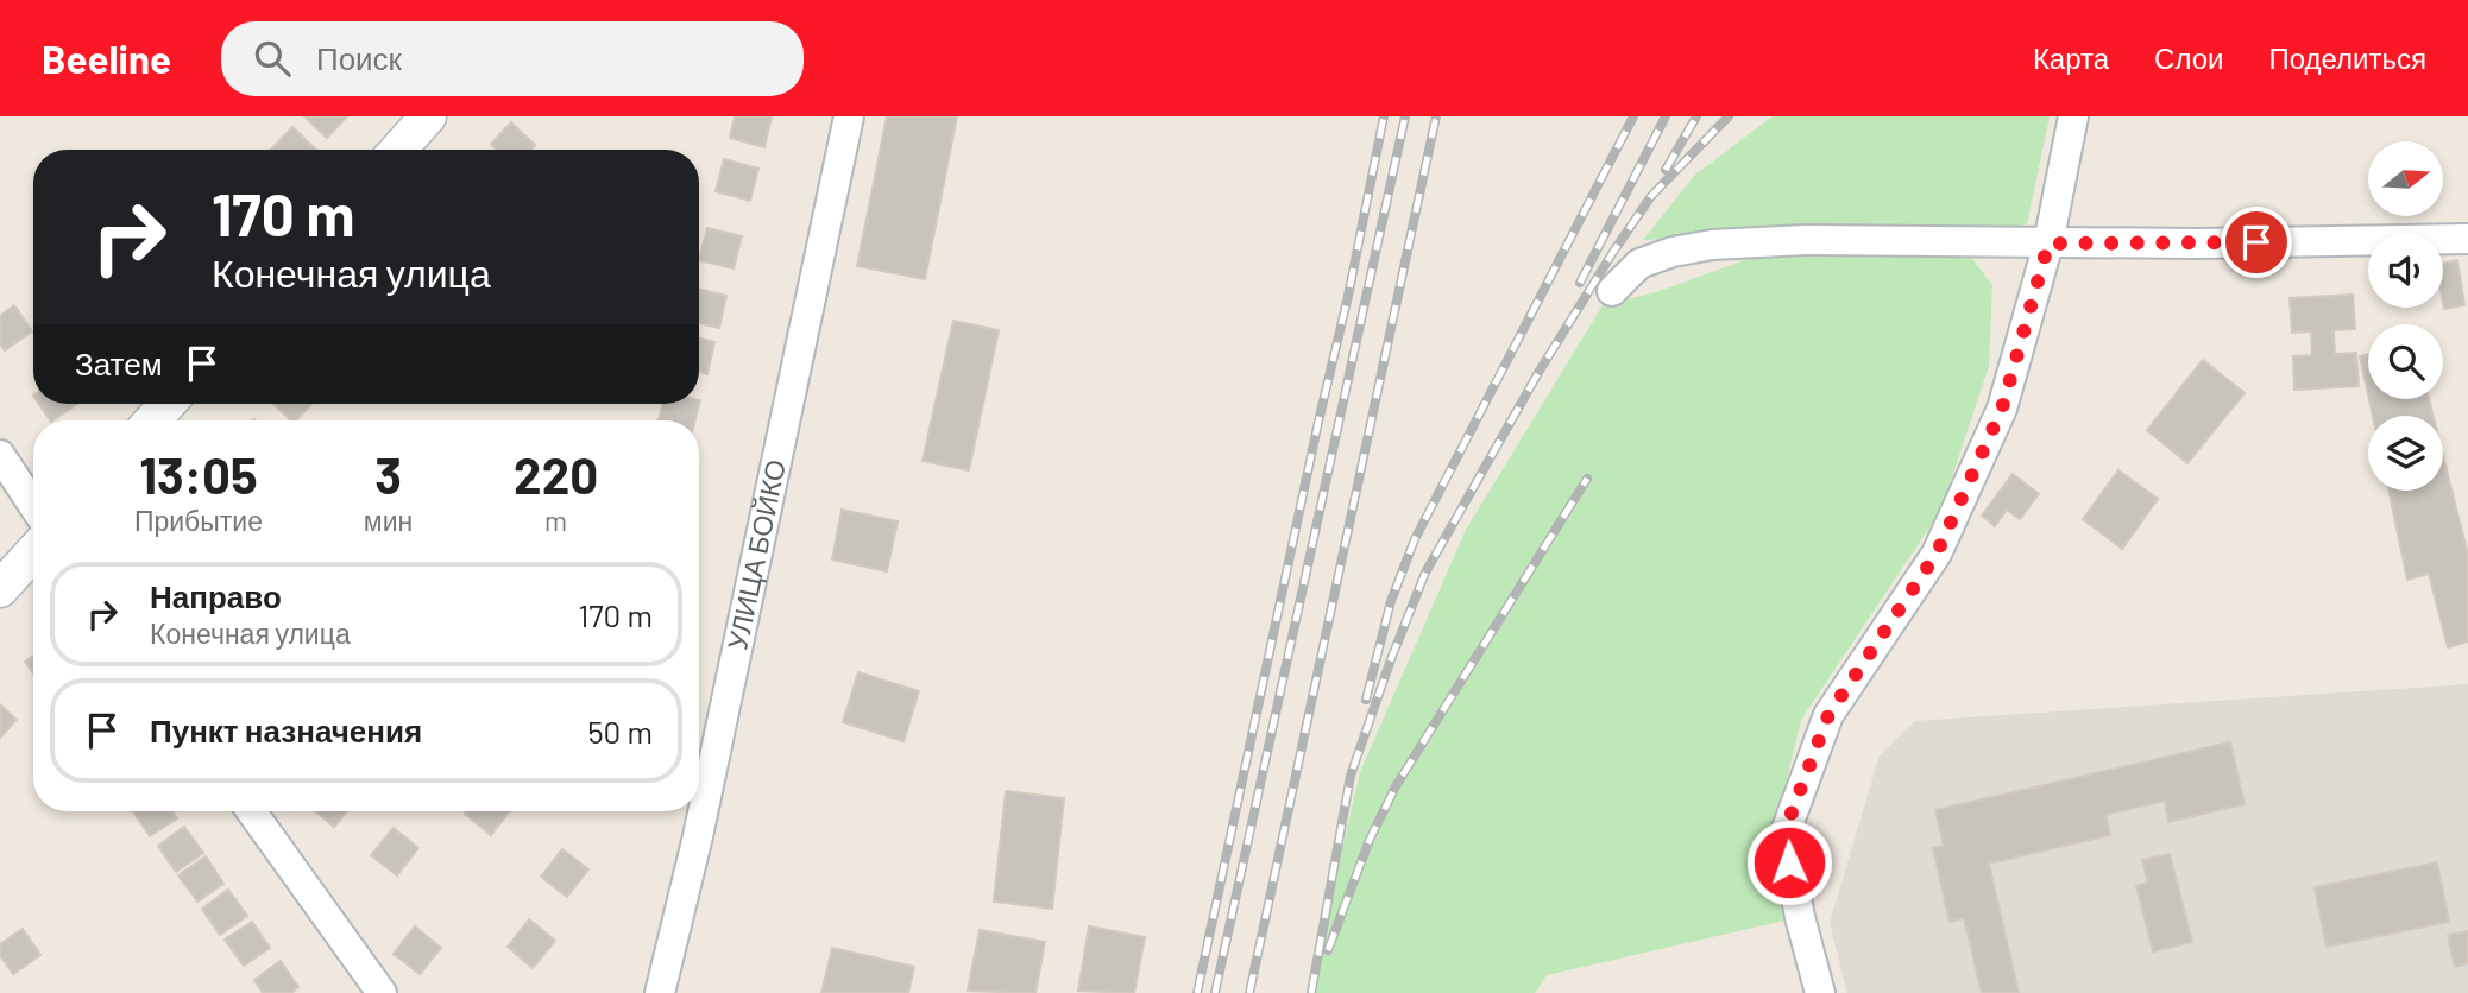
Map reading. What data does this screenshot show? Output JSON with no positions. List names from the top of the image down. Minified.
{"streets":{"street":["УЛИЦА БОЙКО"]},"north":"right","page":{"header":"Beeline","search":"Поиск","nav":["Карта","Слои","Поделиться"],"turn":["170 m","Конечная улица"],"then":"Затем","eta":["13:05","Прибытие","3","мин","220","m"],"list":[{"name":"Направо","note":"Конечная улица","value":"170 m"},{"name":"Пункт назначения","value":"50 m"}]}}
